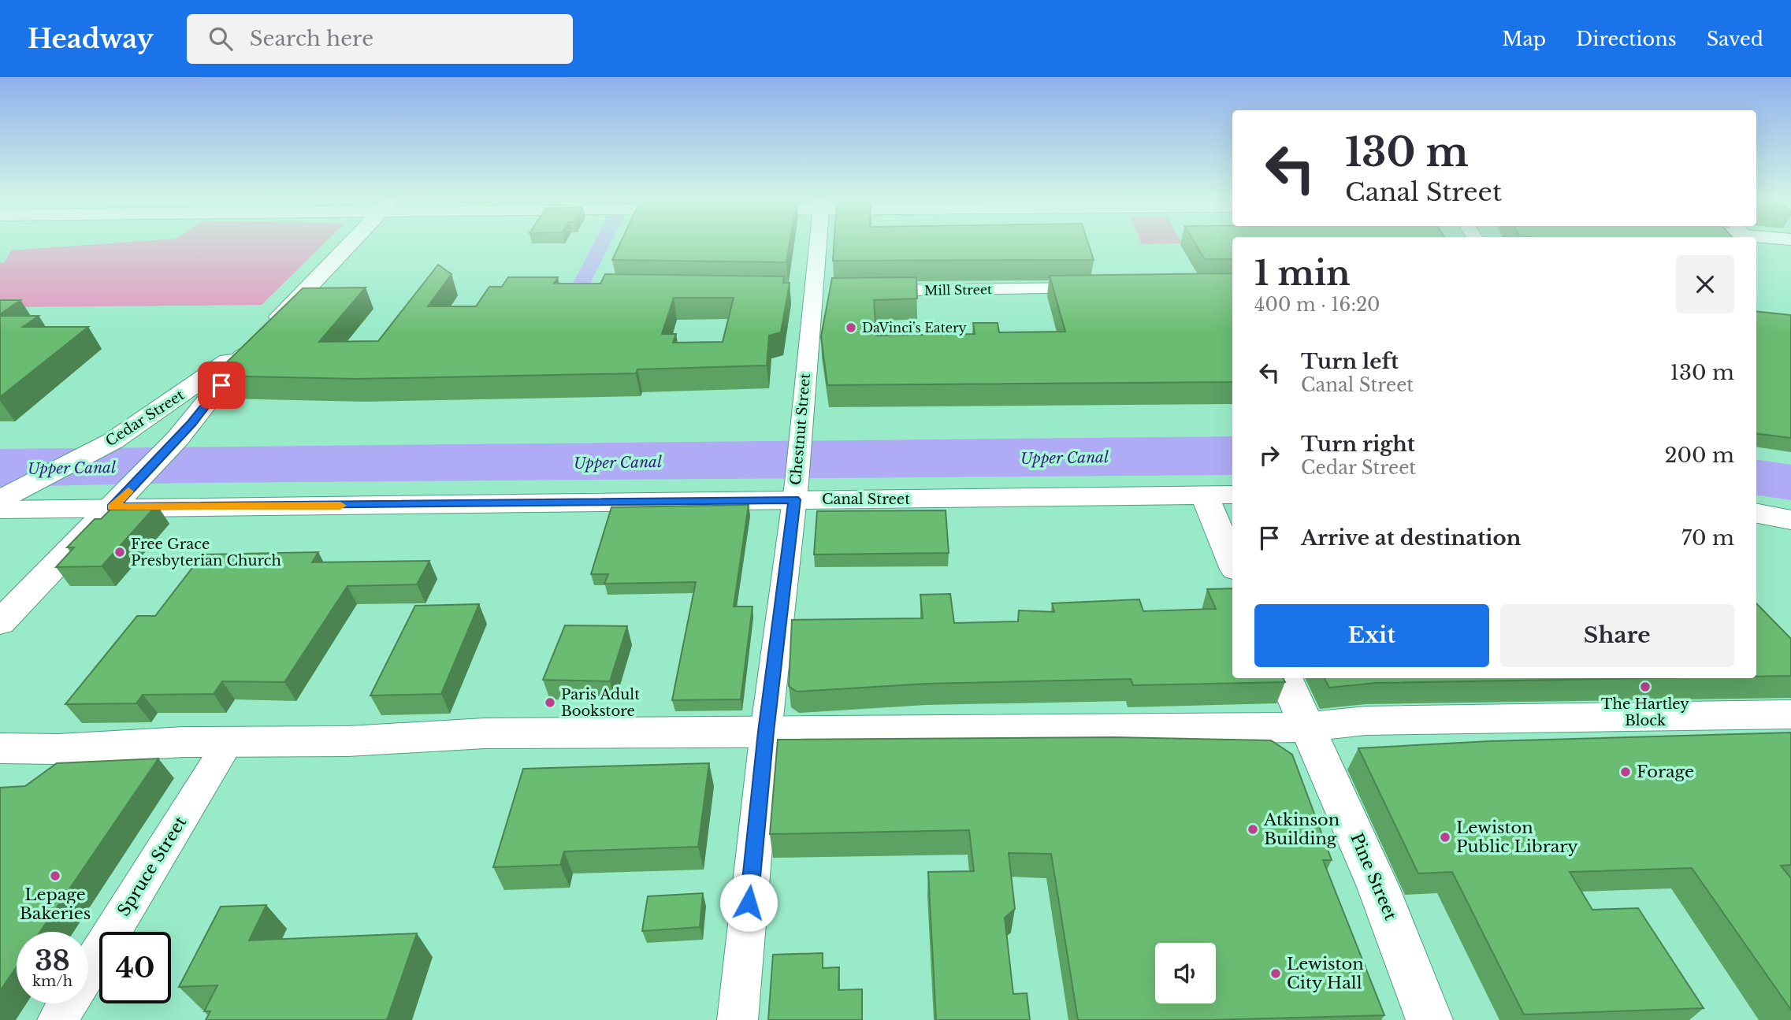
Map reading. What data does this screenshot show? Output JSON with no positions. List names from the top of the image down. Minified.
{"streets":{"main road":["Cedar Street","Canal Street","Pine Street"],"street":["Mill Street","Chestnut Street","Spruce Street"]},"crossings":[["Cedar Street","Canal Street"],["Chestnut Street","Canal Street"]],"water":["Upper Canal"],"places":["DaVinci's Eatery","Free Grace Presbyterian Church","The Hartley Block","Paris Adult Bookstore","Forage","Atkinson Building","Lewiston Public Library","Lepage Bakeries","Lewiston City Hall"],"page":{"header":"Headway","search":"Search here","nav":["Map","Directions","Saved"],"turn":["130 m","Canal Street"],"heading":["1 min","400 m · 16:20"],"list":[{"name":"Turn left","note":"Canal Street","value":"130 m"},{"name":"Turn right","note":"Cedar Street","value":"200 m"},{"name":"Arrive at destination","value":"70 m"}],"buttons":["Exit","Share"],"speed":"38 km/h","limit":"40"}}
